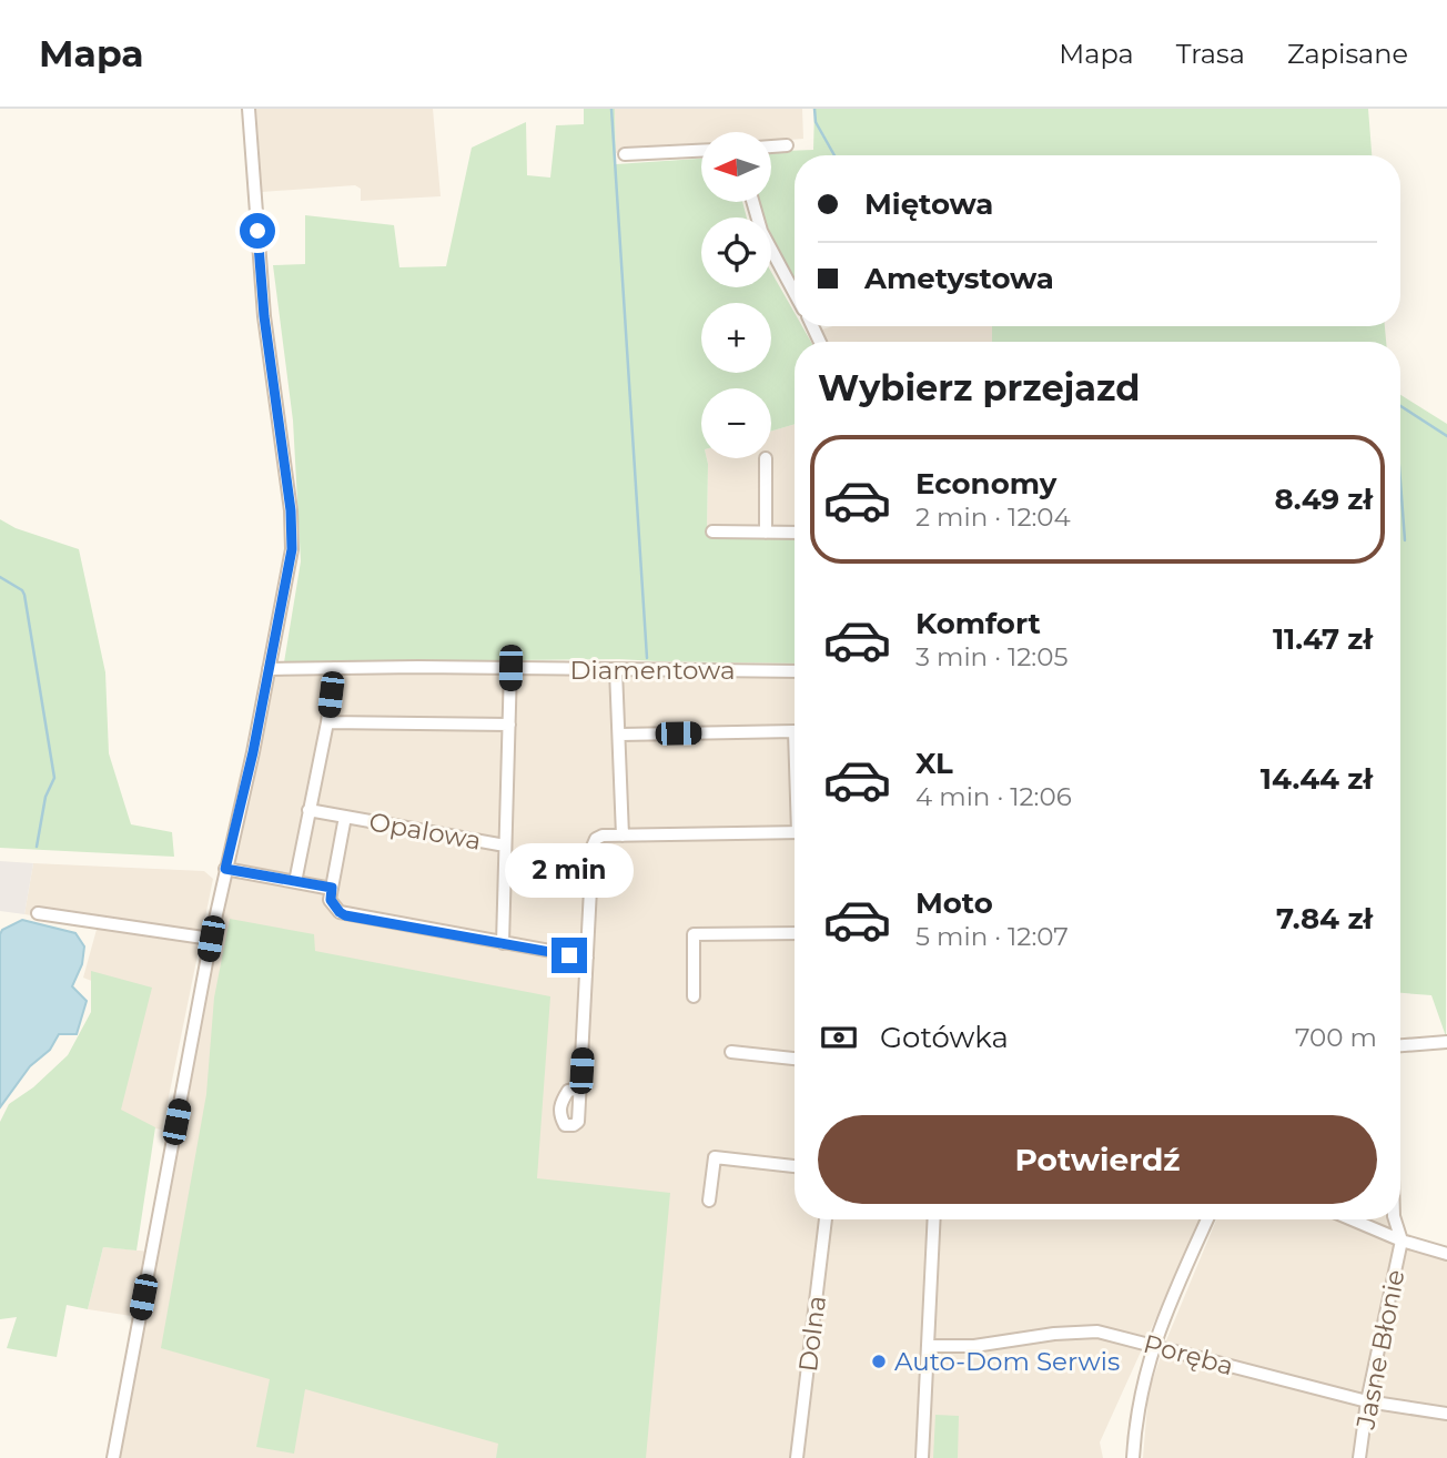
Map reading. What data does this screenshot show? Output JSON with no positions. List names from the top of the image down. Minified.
{"streets":{"street":["Diamentowa","Opalowa","Dolna","Jasne Błonie","Poręba"]},"crossings":[["Jasne Błonie","Poręba"]],"places":["Auto-Dom Serwis"],"north":"left","page":{"header":"Mapa","nav":["Mapa","Trasa","Zapisane"],"map_buttons":["+","−"],"banner":["Miętowa","Ametystowa"],"heading":"Wybierz przejazd","list":[{"name":"Economy","note":"2 min · 12:04","value":"8.49 zł"},{"name":"Komfort","note":"3 min · 12:05","value":"11.47 zł"},{"name":"XL","note":"4 min · 12:06","value":"14.44 zł"},{"name":"Moto","note":"5 min · 12:07","value":"7.84 zł"}],"bubble":"2 min","pay":["Gotówka","700 m"],"buttons":"Potwierdź"}}
